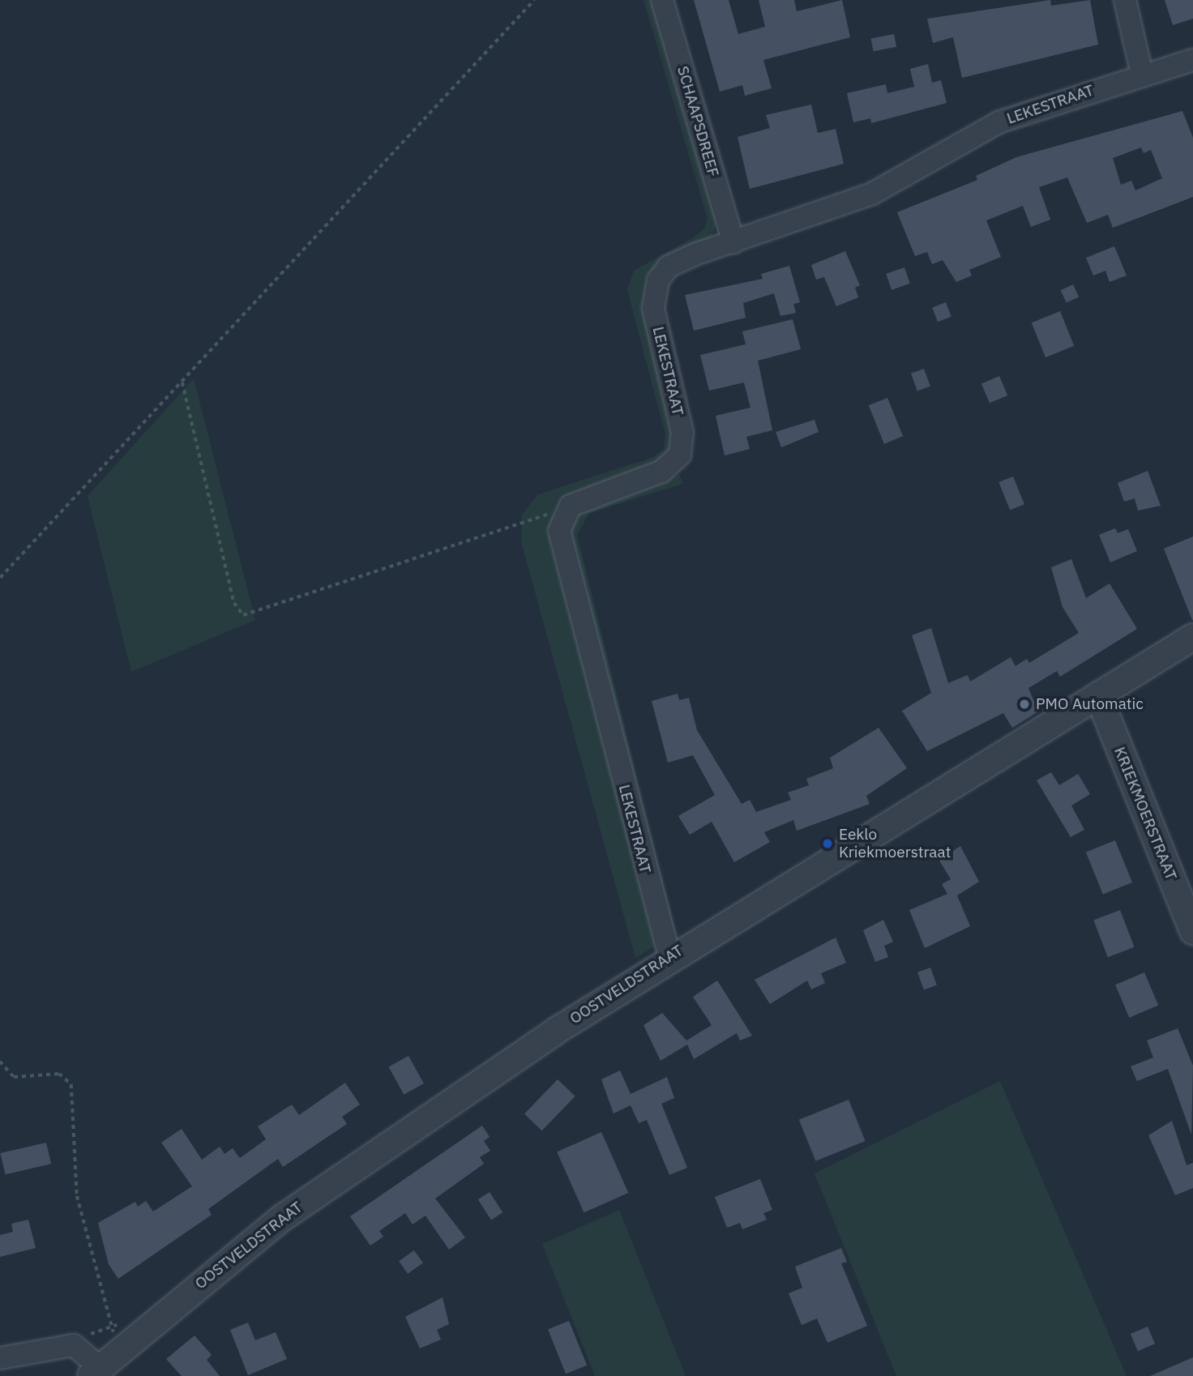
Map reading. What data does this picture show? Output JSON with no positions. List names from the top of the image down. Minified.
{"streets":{"street":["LEKESTRAAT","SCHAAPSDREEF","KRIEKMOERSTRAAT","OOSTVELDSTRAAT"]},"crossings":[["LEKESTRAAT","SCHAAPSDREEF"],["LEKESTRAAT","OOSTVELDSTRAAT"],["KRIEKMOERSTRAAT","OOSTVELDSTRAAT"]],"places":["PMO Automatic","Eeklo Kriekmoerstraat"]}
